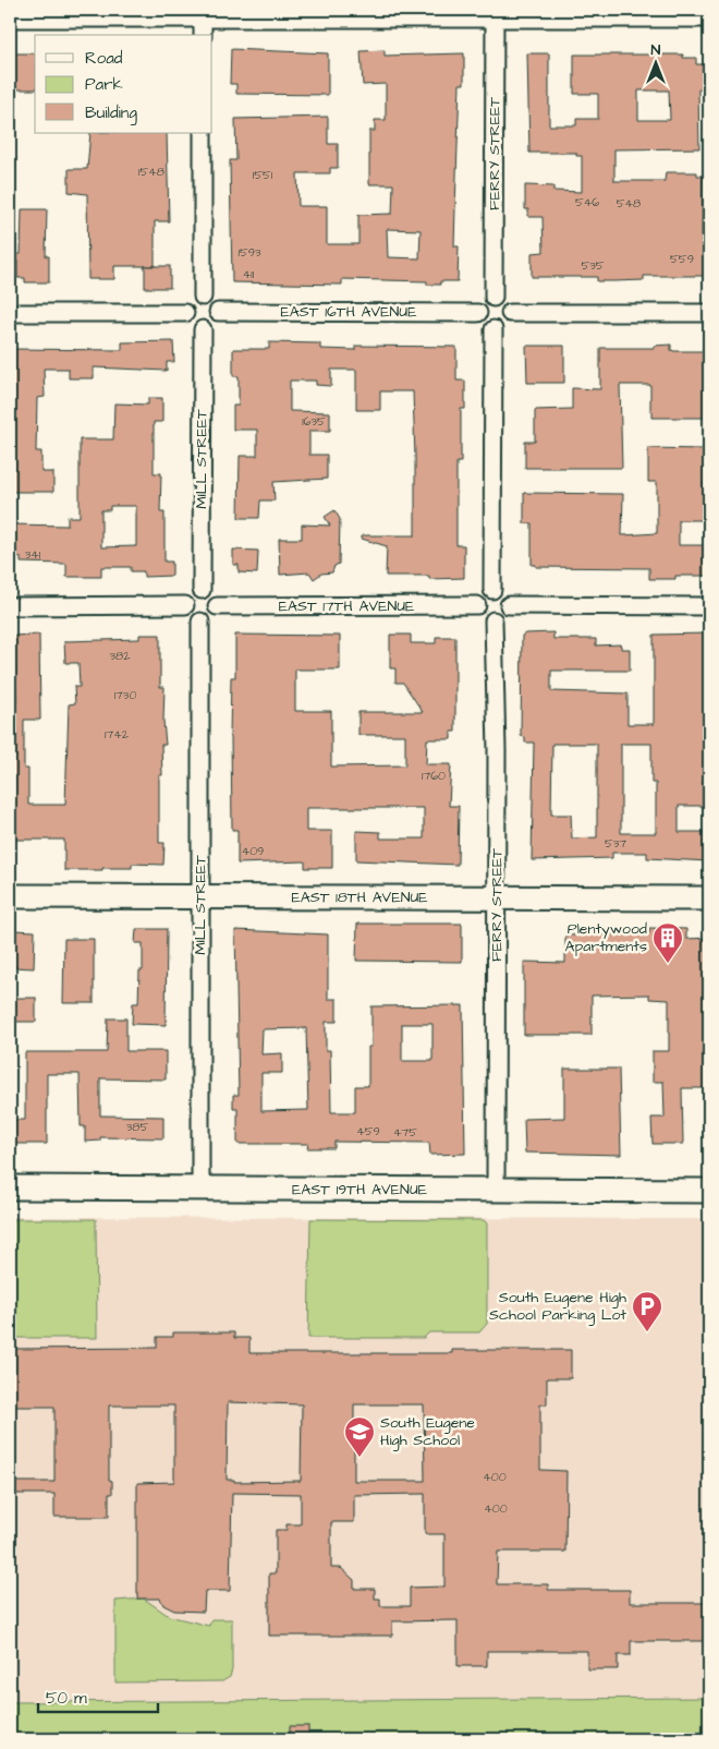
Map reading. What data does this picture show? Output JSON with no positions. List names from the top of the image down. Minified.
{"streets":{"main road":["EAST 18TH AVENUE","EAST 19TH AVENUE"],"street":["FERRY STREET","EAST 16TH AVENUE","MILL STREET","EAST 17TH AVENUE"]},"crossings":[["FERRY STREET","EAST 16TH AVENUE"],["FERRY STREET","EAST 17TH AVENUE"],["FERRY STREET","EAST 18TH AVENUE"],["FERRY STREET","EAST 19TH AVENUE"],["EAST 16TH AVENUE","MILL STREET"],["MILL STREET","EAST 17TH AVENUE"],["MILL STREET","EAST 18TH AVENUE"],["MILL STREET","EAST 19TH AVENUE"]],"places":{"building":["Plentywood Apartments"],"parking":["South Eugene High School Parking Lot"],"school or university":["South Eugene High School"]},"house_numbers":["1548","1551","546","548","1593","559","535","411","1635","341","382","1730","1742","1760","537","409","385","459","475","400","400"],"legend":["Road","Park","Building"],"scale_bar":"50 m","north":"top"}
